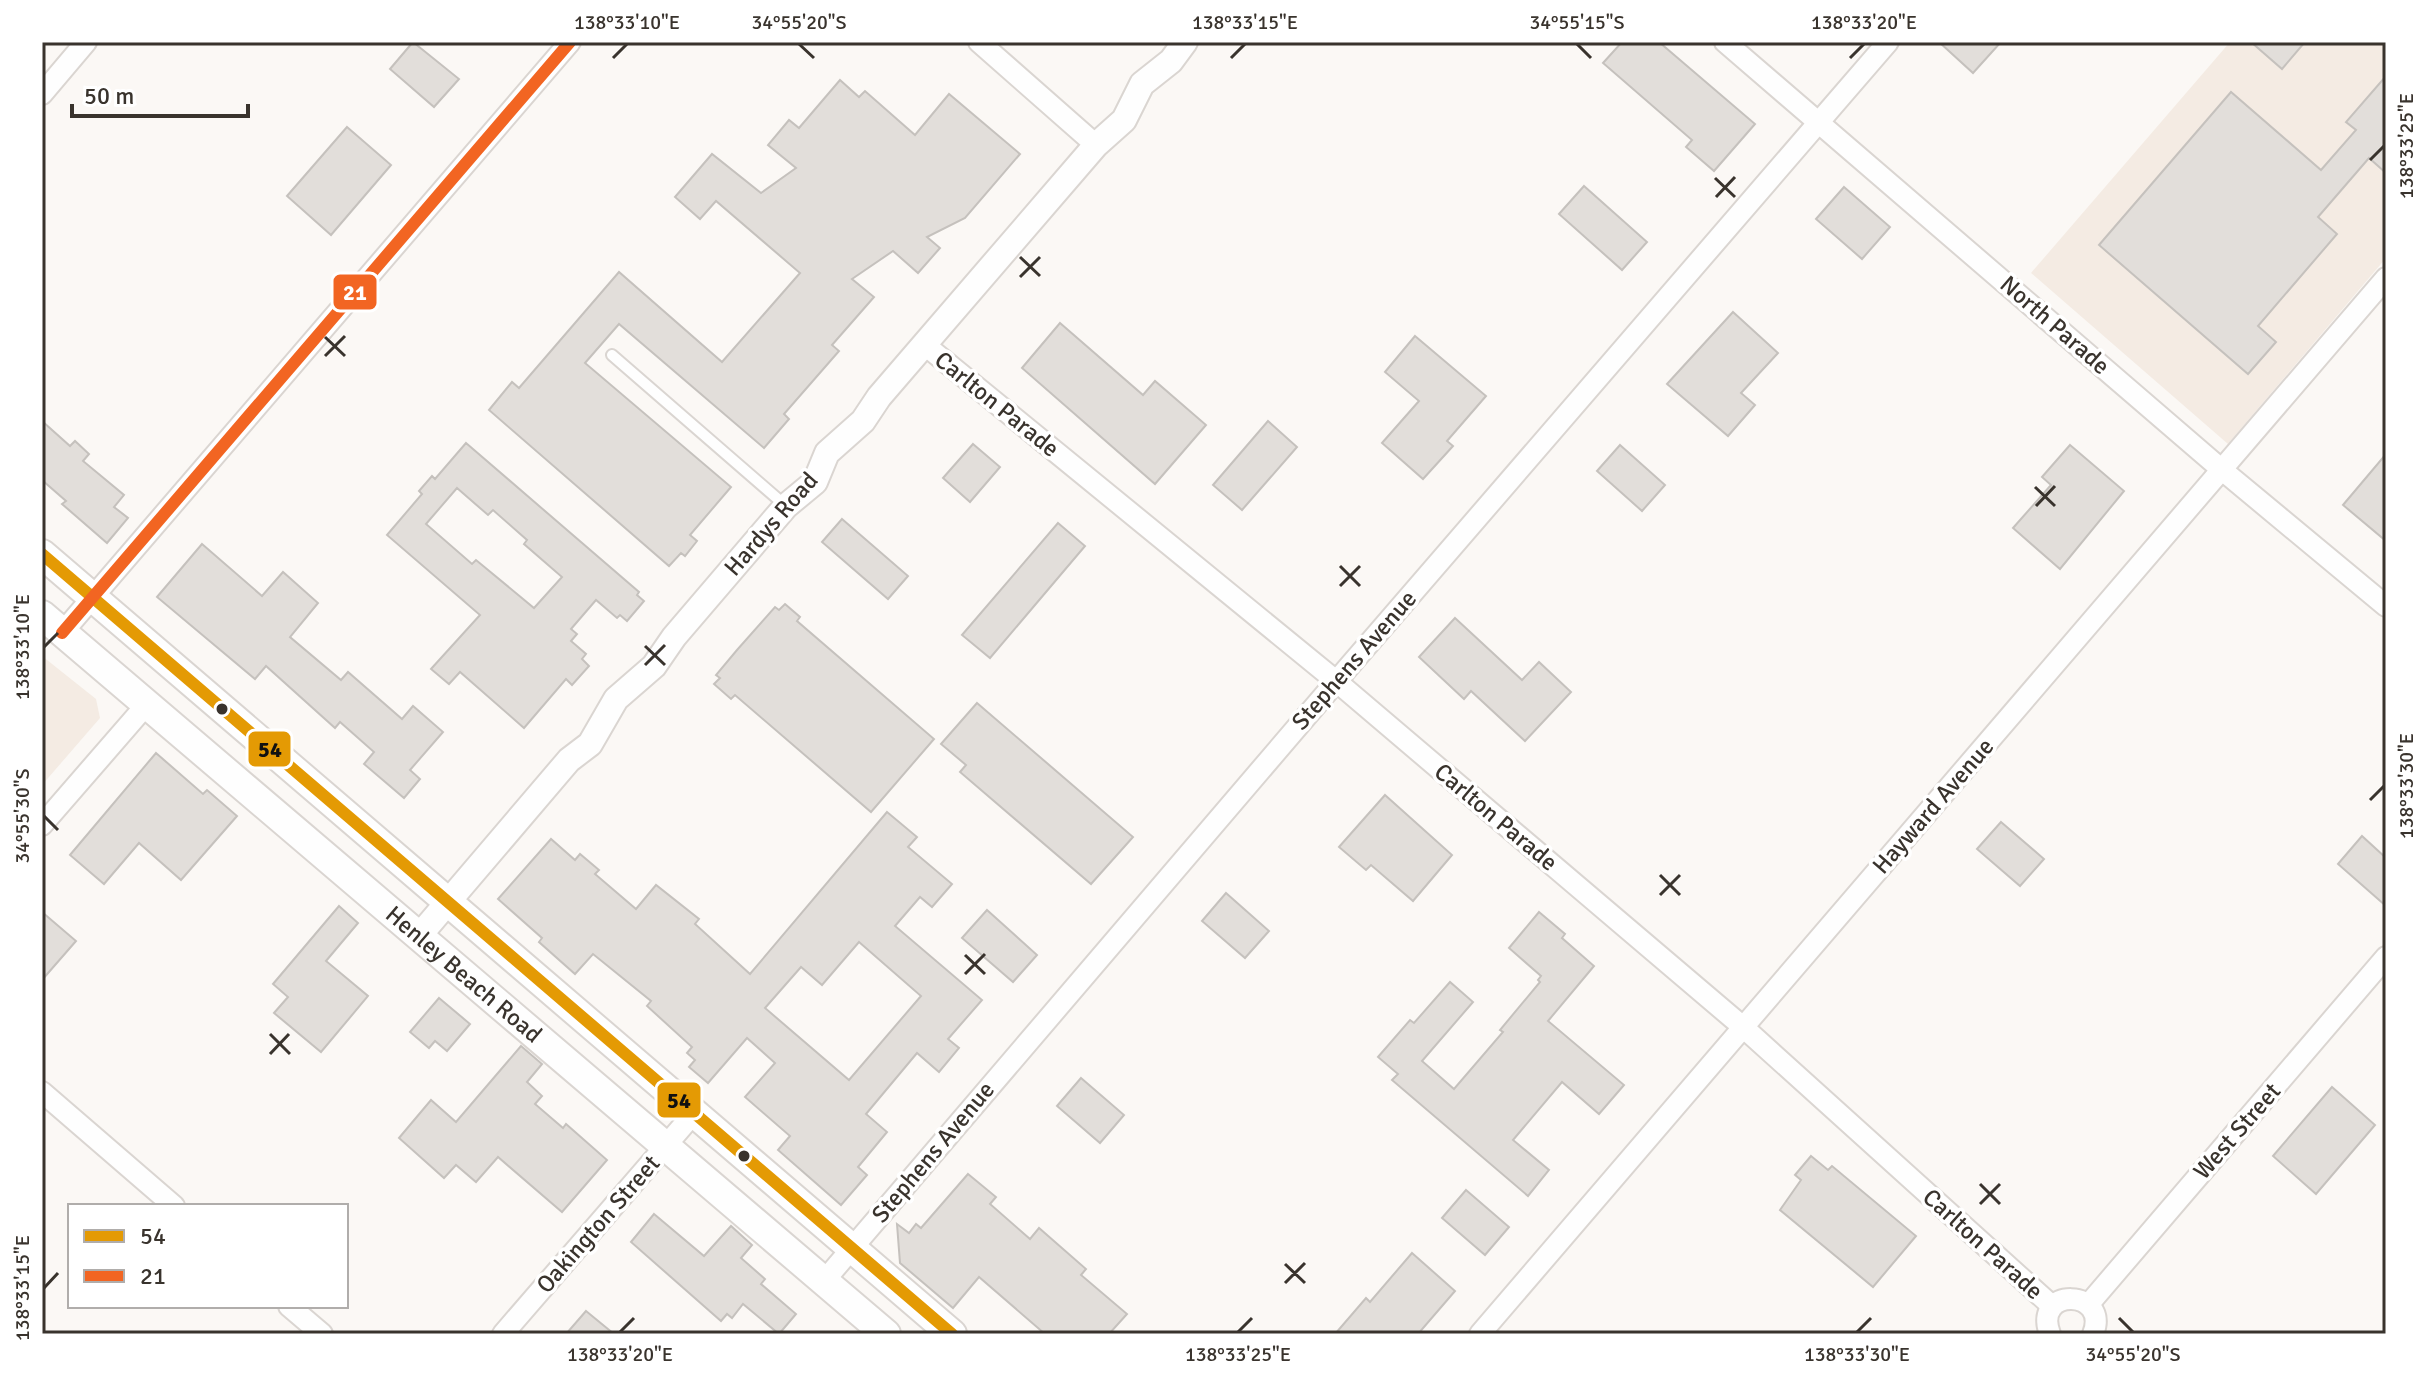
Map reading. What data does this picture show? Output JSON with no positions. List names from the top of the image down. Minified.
{"streets":{"main road":["Henley Beach Road"],"street":["North Parade","Carlton Parade","Hardys Road","Stephens Avenue","Hayward Avenue","West Street","Oakington Street"]},"crossings":[["North Parade","Stephens Avenue"],["North Parade","Hayward Avenue"],["Carlton Parade","Hardys Road"],["Carlton Parade","Stephens Avenue"],["Carlton Parade","Hayward Avenue"],["Hardys Road","Henley Beach Road"],["Stephens Avenue","Henley Beach Road"],["Henley Beach Road","Oakington Street"]],"lines":["transit line 21","transit line 54"],"legend":["54","21"],"scale_bar":"50 m","coordinates":["138°33'10\"E","34°55'20\"S","138°33'15\"E","34°55'15\"S","138°33'20\"E","138°33'25\"E","138°33'30\"E","34°55'30\"S"]}
